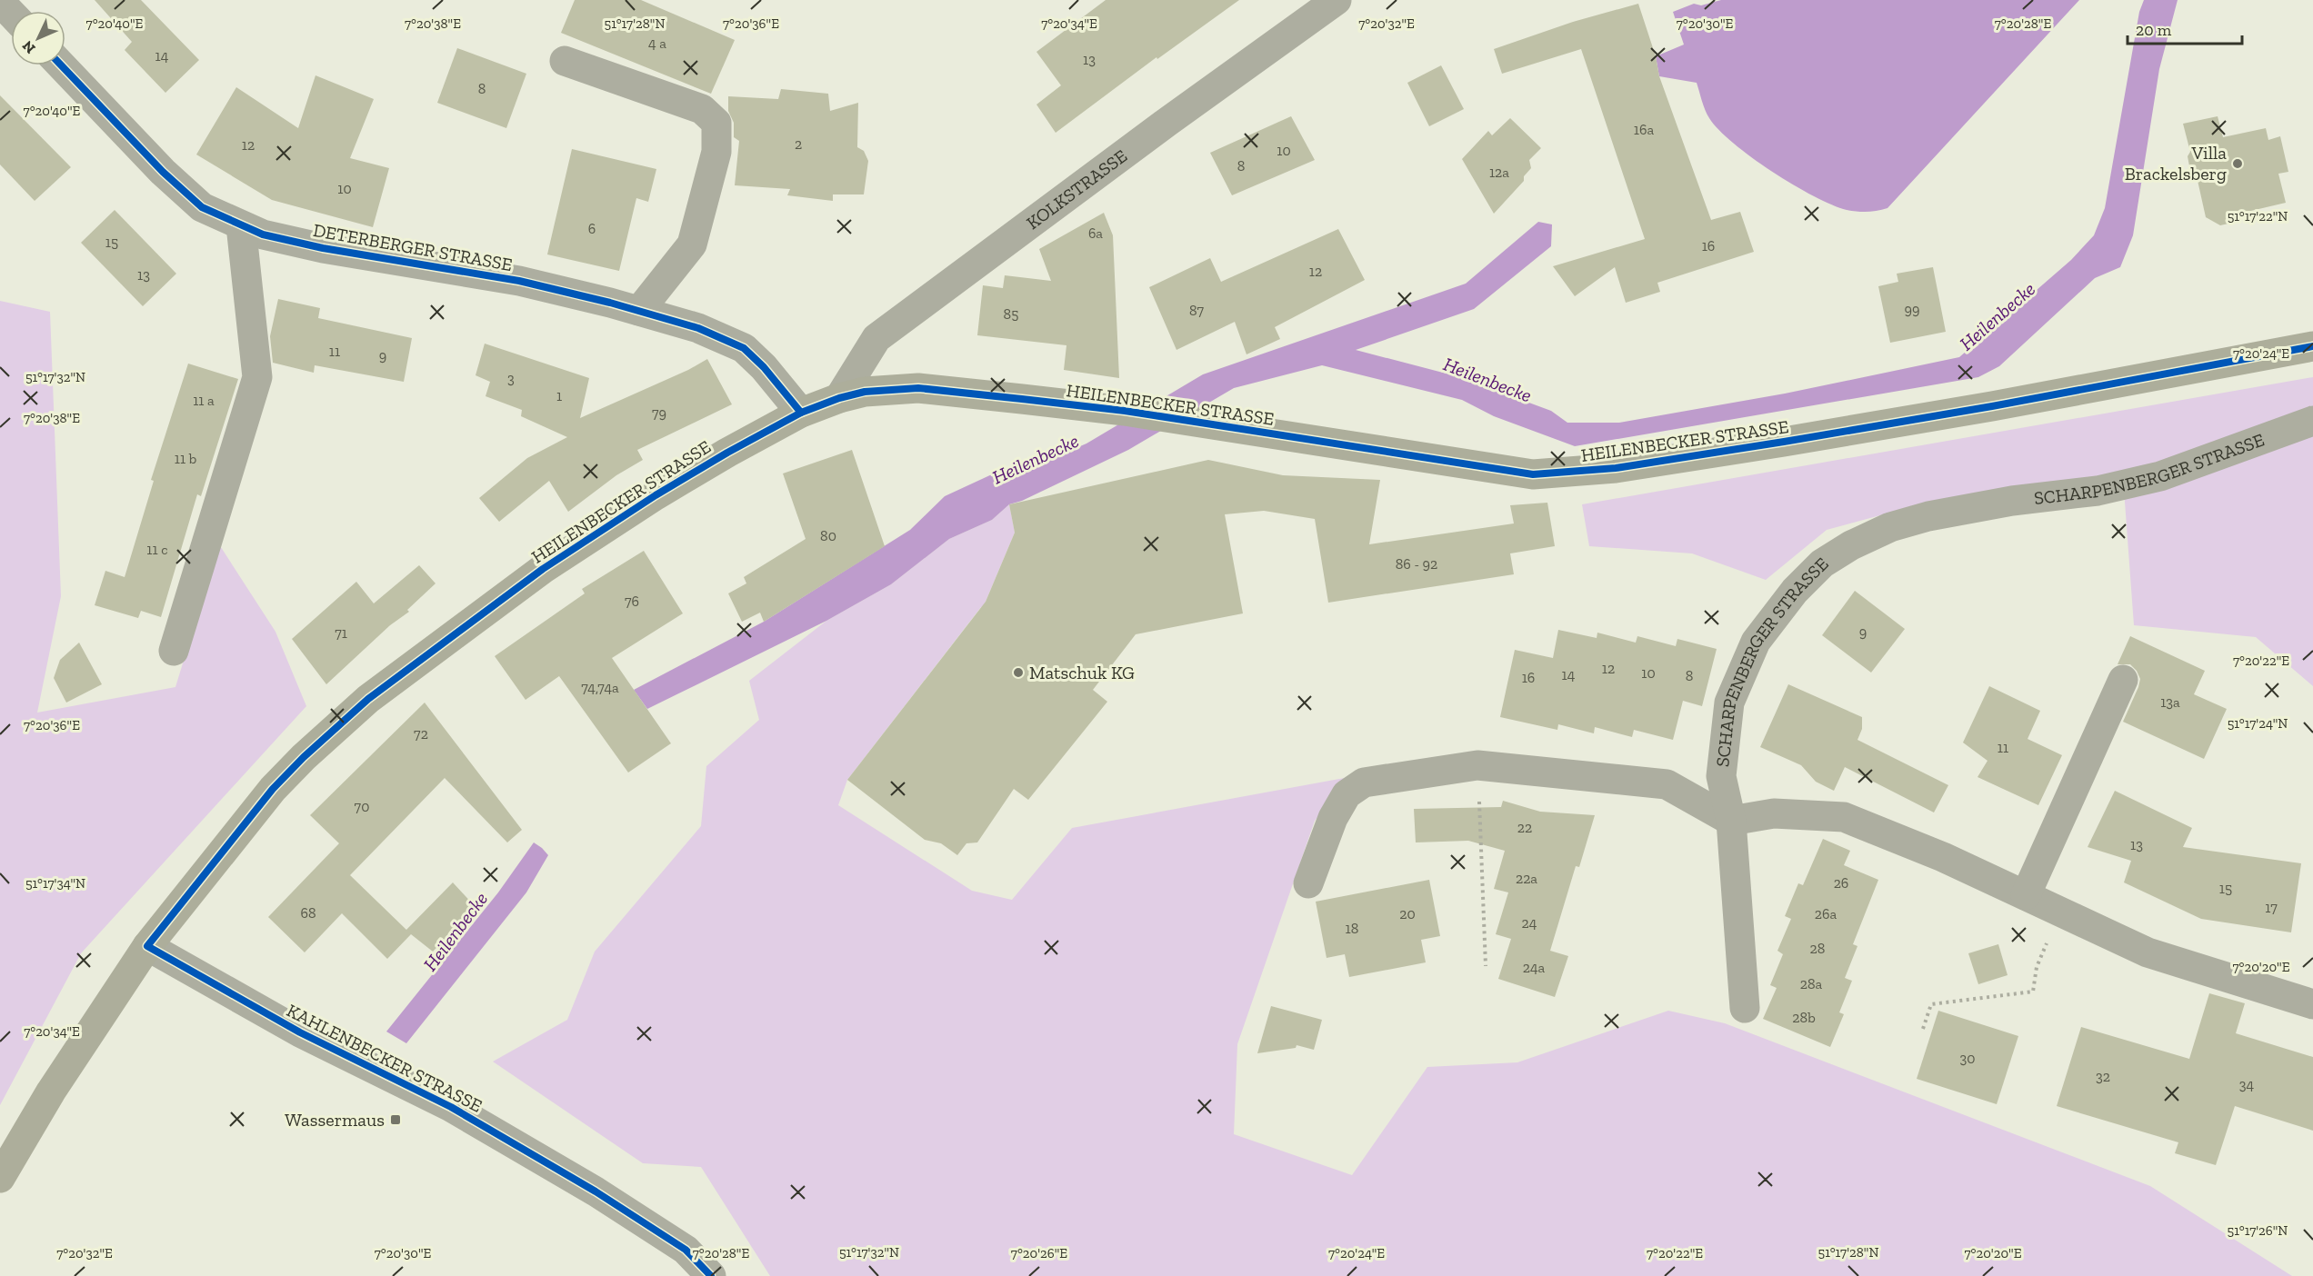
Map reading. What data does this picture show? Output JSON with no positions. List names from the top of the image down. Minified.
{"streets":{"main road":["HEILENBECKER STRASSE"],"street":["KOLKSTRASSE","DETERBERGER STRASSE","SCHARPENBERGER STRASSE","KAHLENBECKER STRASSE"]},"crossings":[["KOLKSTRASSE","HEILENBECKER STRASSE"],["DETERBERGER STRASSE","HEILENBECKER STRASSE"],["HEILENBECKER STRASSE","KAHLENBECKER STRASSE"]],"water":["Heilenbecke"],"places":{"other":["Villa Brackelsberg","Matschuk KG"],"transit":["Wassermaus"]},"house_numbers":["4 a","14","13","8","16a","2","12","10","8","12a","10","6","6a","15","16","12","13","99","87","85","11","9","3","1","11 a","79","11 b","80","11 c","86 - 92","76","9","71","12","10","14","8","16","74,74a","13a","72","11","70","22","13","22a","26","15","17","68","20","26a","24","18","28","24a","28a","28b","30","32","34"],"scale_bar":"20 m","north":"bottom left","coordinates":["7°20'40\"E","7°20'38\"E","7°20'36\"E","7°20'34\"E","7°20'32\"E","7°20'30\"E","7°20'28\"E","51°17'28\"N","51°17'22\"N","7°20'24\"E","51°17'32\"N","7°20'22\"E","51°17'24\"N","51°17'34\"N","7°20'20\"E","51°17'26\"N","7°20'26\"E"]}
